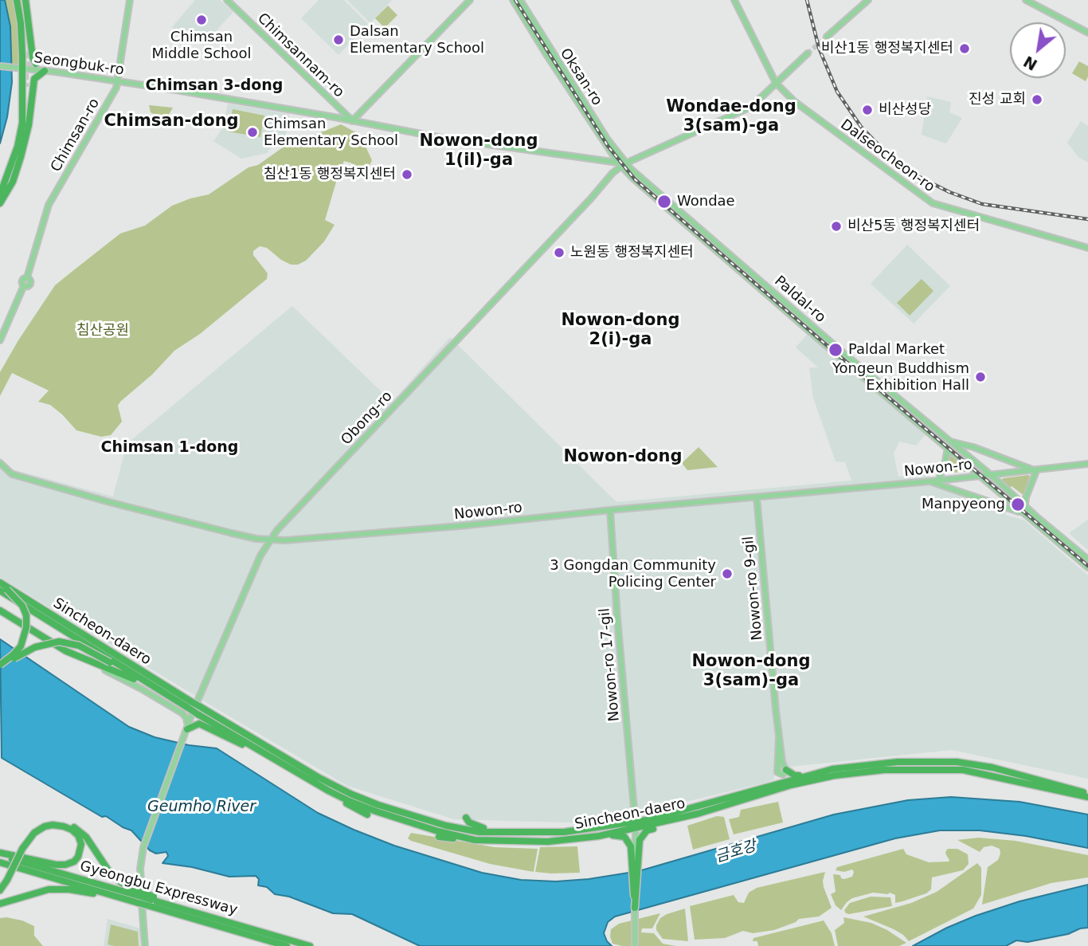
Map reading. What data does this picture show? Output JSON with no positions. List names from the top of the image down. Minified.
{"streets":{"highway":["Sincheon-daero","Gyeongbu Expressway"],"main road":["Chimsannam-ro","Seongbuk-ro","Oksan-ro","Chimsan-ro","Dalseocheon-ro","Paldal-ro","Obong-ro","Nowon-ro","Nowon-ro 9-gil","Nowon-ro 17-gil"]},"crossings":[["Chimsannam-ro","Seongbuk-ro"],["Seongbuk-ro","Chimsan-ro"],["Oksan-ro","Paldal-ro"],["Oksan-ro","Obong-ro"],["Paldal-ro","Obong-ro"],["Paldal-ro","Nowon-ro"],["Obong-ro","Nowon-ro"],["Nowon-ro","Nowon-ro 9-gil"],["Nowon-ro","Nowon-ro 17-gil"]],"districts":["Chimsan 3-dong","Wondae-dong 3(sam)-ga","Chimsan-dong","Nowon-dong 1(il)-ga","Nowon-dong 2(i)-ga","Chimsan 1-dong","Nowon-dong","Nowon-dong 3(sam)-ga"],"water":["Geumho River","금호강"],"parks":["침산공원"],"places":["Chimsan Middle School","Dalsan Elementary School","비산1동 행정복지센터","진성 교회","비산성당","Chimsan Elementary School","침산1동 행정복지센터","Wondae","비산5동 행정복지센터","노원동 행정복지센터","Paldal Market","Yongeun Buddhism Exhibition Hall","Manpyeong","3 Gongdan Community Policing Center"],"north":"bottom left"}
